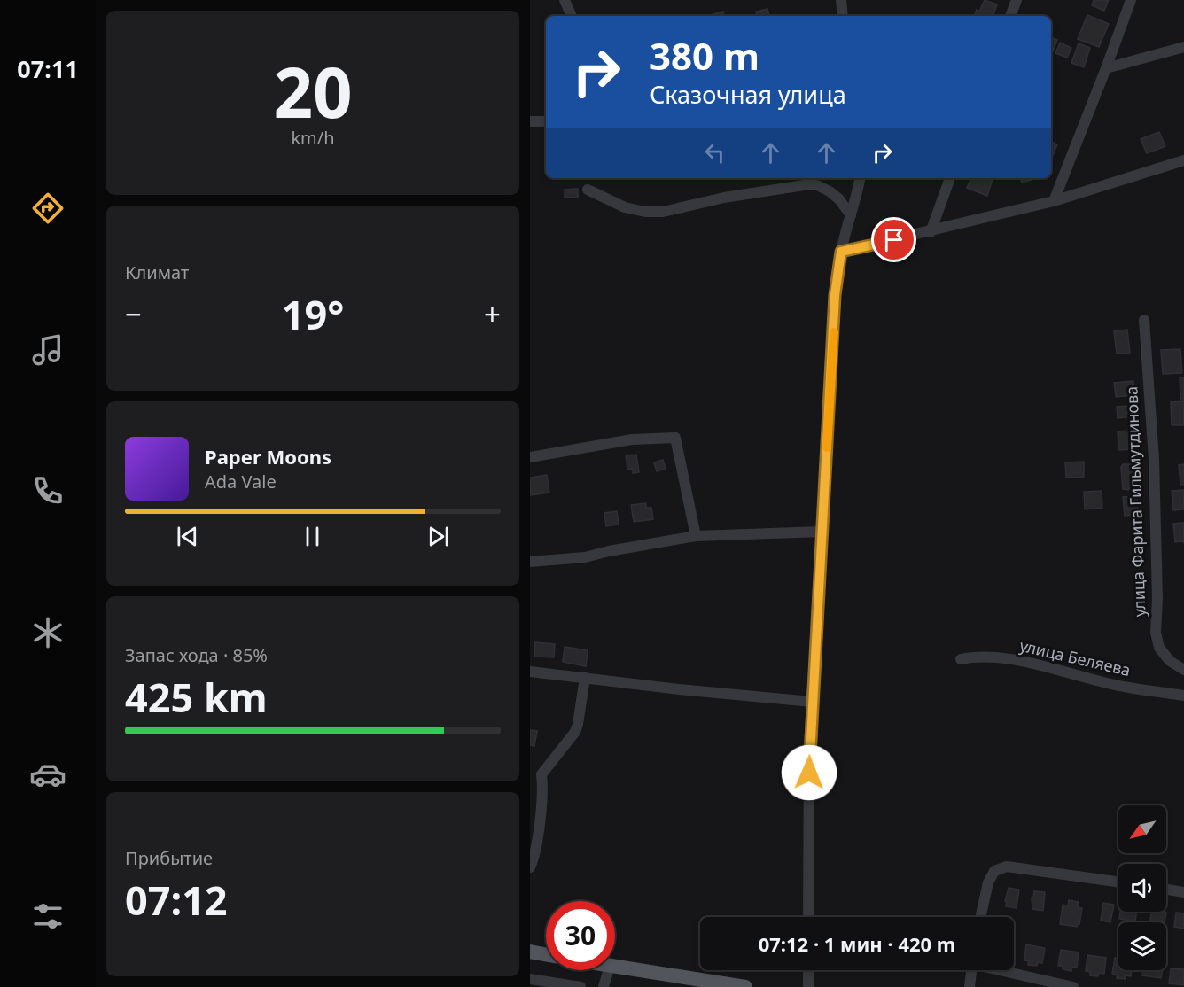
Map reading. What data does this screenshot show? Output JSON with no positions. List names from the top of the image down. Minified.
{"streets":{"street":["улица Фарита Гильмутдинова","улица Беляева"]},"north":"bottom left","page":{"tabs":"07:11","tile":[["20","km/h"],"Климат",["Запас хода · 85%","425 km"],["Прибытие","07:12"]],"turn":["380 m","Сказочная улица"],"heat":["−","19°","+"],"song":["Paper Moons","Ada Vale"],"limit":"30","trip":"07:12 · 1 мин · 420 m"}}
